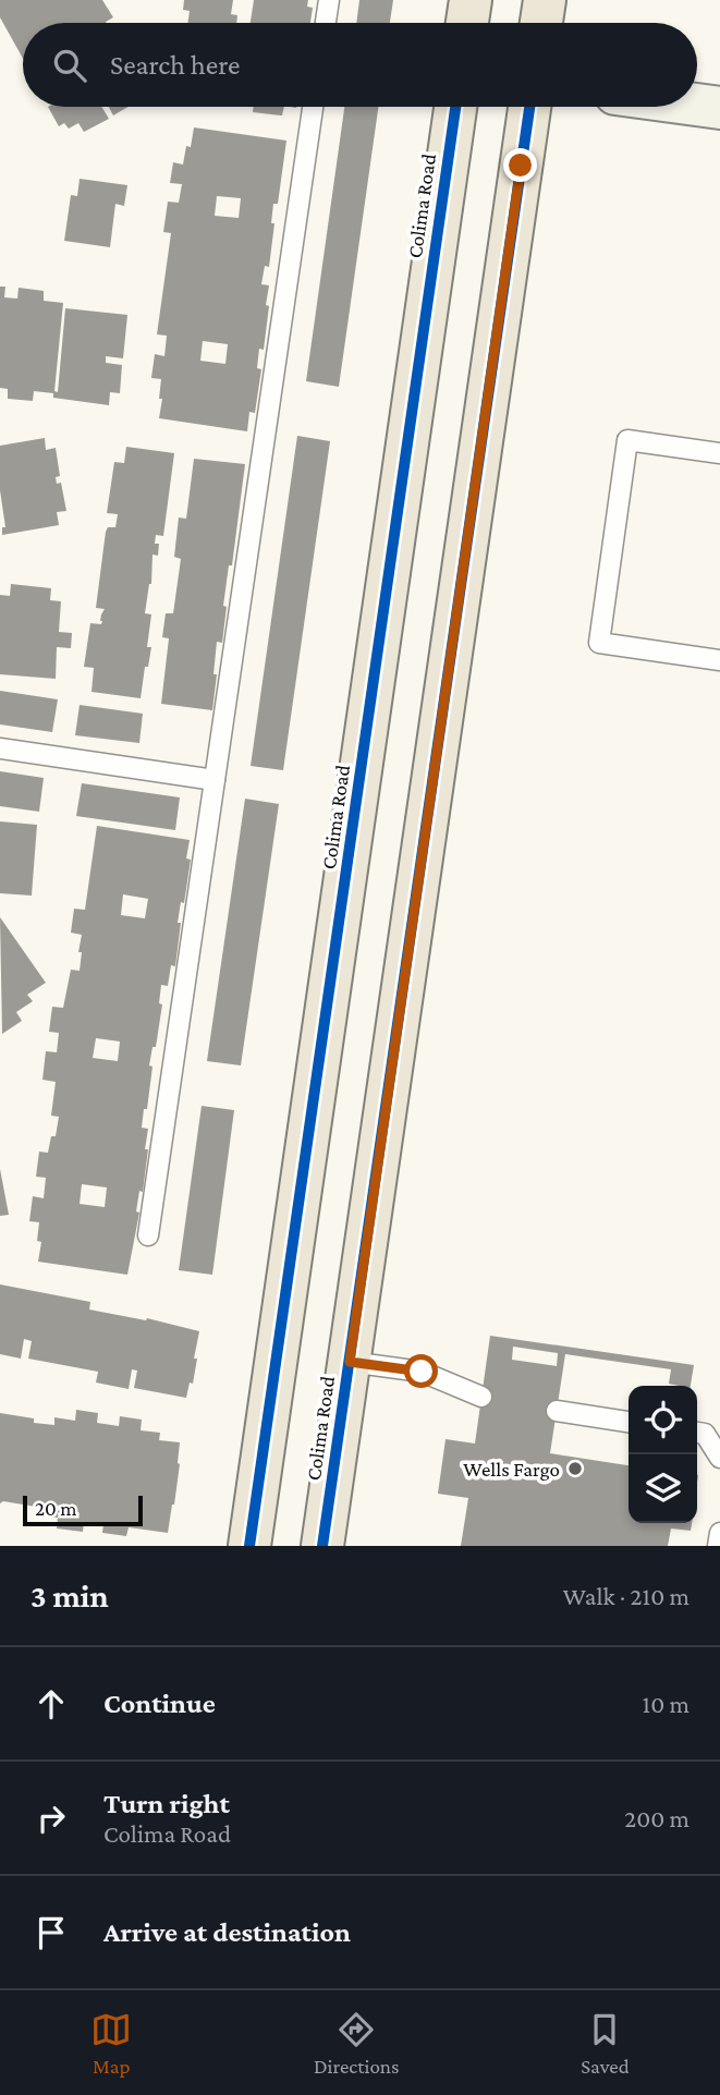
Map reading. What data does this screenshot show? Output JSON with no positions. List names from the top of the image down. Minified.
{"streets":{"main road":["Colima Road"]},"places":["Wells Fargo"],"scale_bar":"20 m","page":{"search":"Search here","scale":"20 m","heading":["3 min","Walk · 210 m"],"list":[["Continue","10 m"],["Turn right","Colima Road","200 m"],"Arrive at destination"],"nav":["Map","Directions","Saved"]}}
